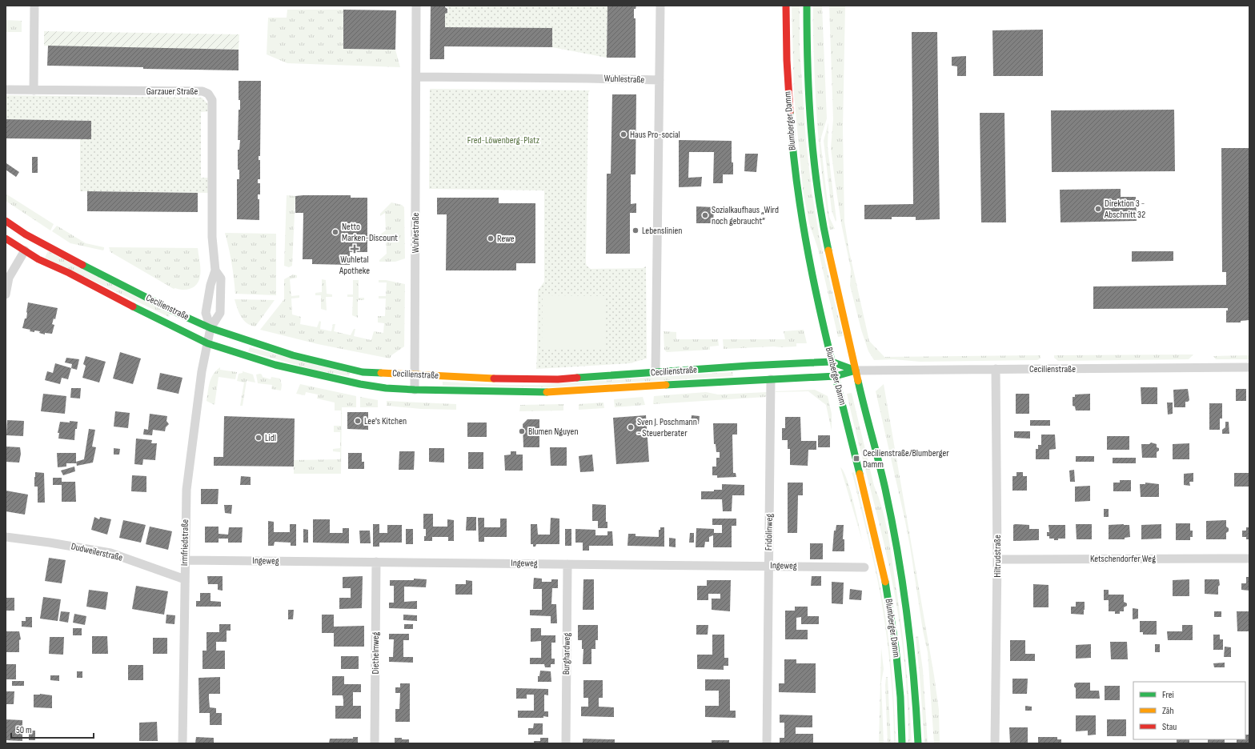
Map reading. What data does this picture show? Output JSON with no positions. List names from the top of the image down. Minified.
{"streets":{"street":["Wuhlestraße","Garzauer Straße","Blumberger Damm","Cecilienstraße","Fridolinweg","Irmfriedstraße","Dudweilerstraße","Hiltrudstraße","Ketschendorfer Weg","Ingeweg","Diethelmweg","Burghardweg"]},"crossings":[["Wuhlestraße","Cecilienstraße"],["Garzauer Straße","Cecilienstraße"],["Garzauer Straße","Irmfriedstraße"],["Blumberger Damm","Cecilienstraße"],["Cecilienstraße","Fridolinweg"],["Cecilienstraße","Irmfriedstraße"],["Cecilienstraße","Hiltrudstraße"],["Fridolinweg","Ingeweg"],["Irmfriedstraße","Dudweilerstraße"],["Irmfriedstraße","Ingeweg"],["Hiltrudstraße","Ketschendorfer Weg"],["Ingeweg","Diethelmweg"],["Ingeweg","Burghardweg"]],"parks":["Fred-Löwenberg-Platz"],"places":{"other":["Haus Pro-social","Direktion 3 - Abschnitt 32","Sozialkaufhaus „Wird noch gebraucht“","Lebenslinien","Netto Marken-Discount","Rewe","Lee's Kitchen","Sven J. Poschmann - Steuerberater","Blumen Nguyen","Lidl"],"health":["Wuhletal Apotheke"],"transit":["Cecilienstraße/Blumberger Damm"]},"legend":["Frei","Zäh","Stau"],"scale_bar":"50 m"}
